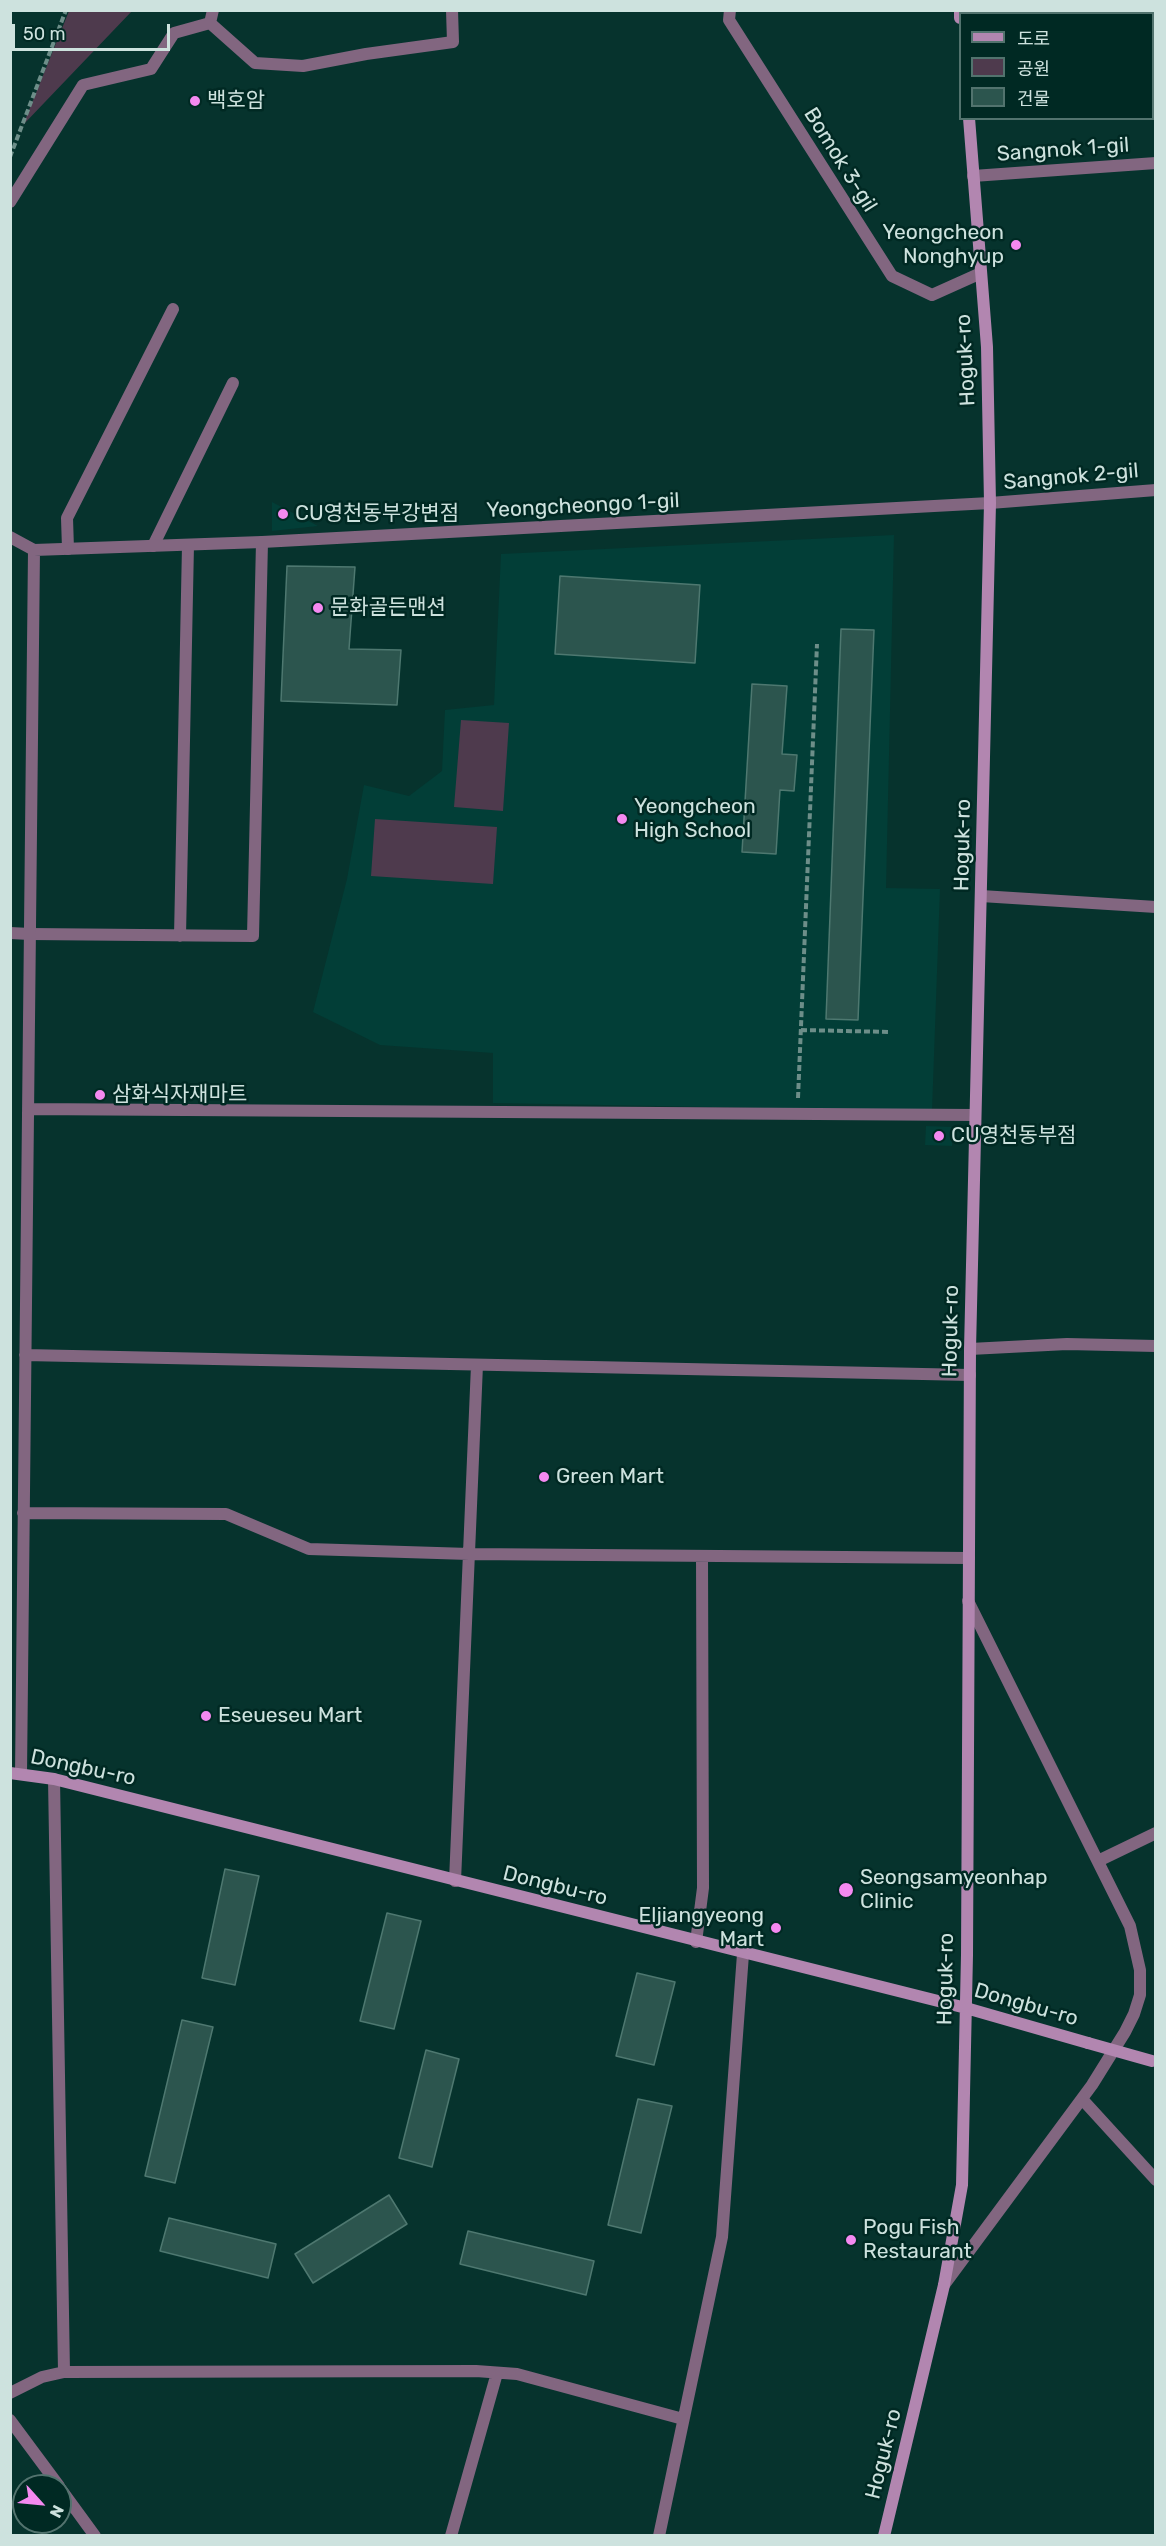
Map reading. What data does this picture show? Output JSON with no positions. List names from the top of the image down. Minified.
{"streets":{"main road":["Hoguk-ro","Dongbu-ro"],"street":["Sangnok 1-gil","Bomok 3-gil","Sangnok 2-gil","Yeongcheongo 1-gil"]},"crossings":[["Sangnok 1-gil","Hoguk-ro"],["Bomok 3-gil","Hoguk-ro"],["Hoguk-ro","Sangnok 2-gil"],["Hoguk-ro","Yeongcheongo 1-gil"],["Hoguk-ro","Dongbu-ro"],["Sangnok 2-gil","Yeongcheongo 1-gil"]],"places":["백호암","Yeongcheon Nonghyup","CU영천동부강변점","문화골든맨션","Yeongcheon High School","삼화식자재마트","CU영천동부점","Green Mart","Eseueseu Mart","Seongsamyeonhap Clinic","Eljiangyeong Mart","Pogu Fish Restaurant"],"legend":["도로","공원","건물"],"scale_bar":"50 m","north":"bottom right"}
